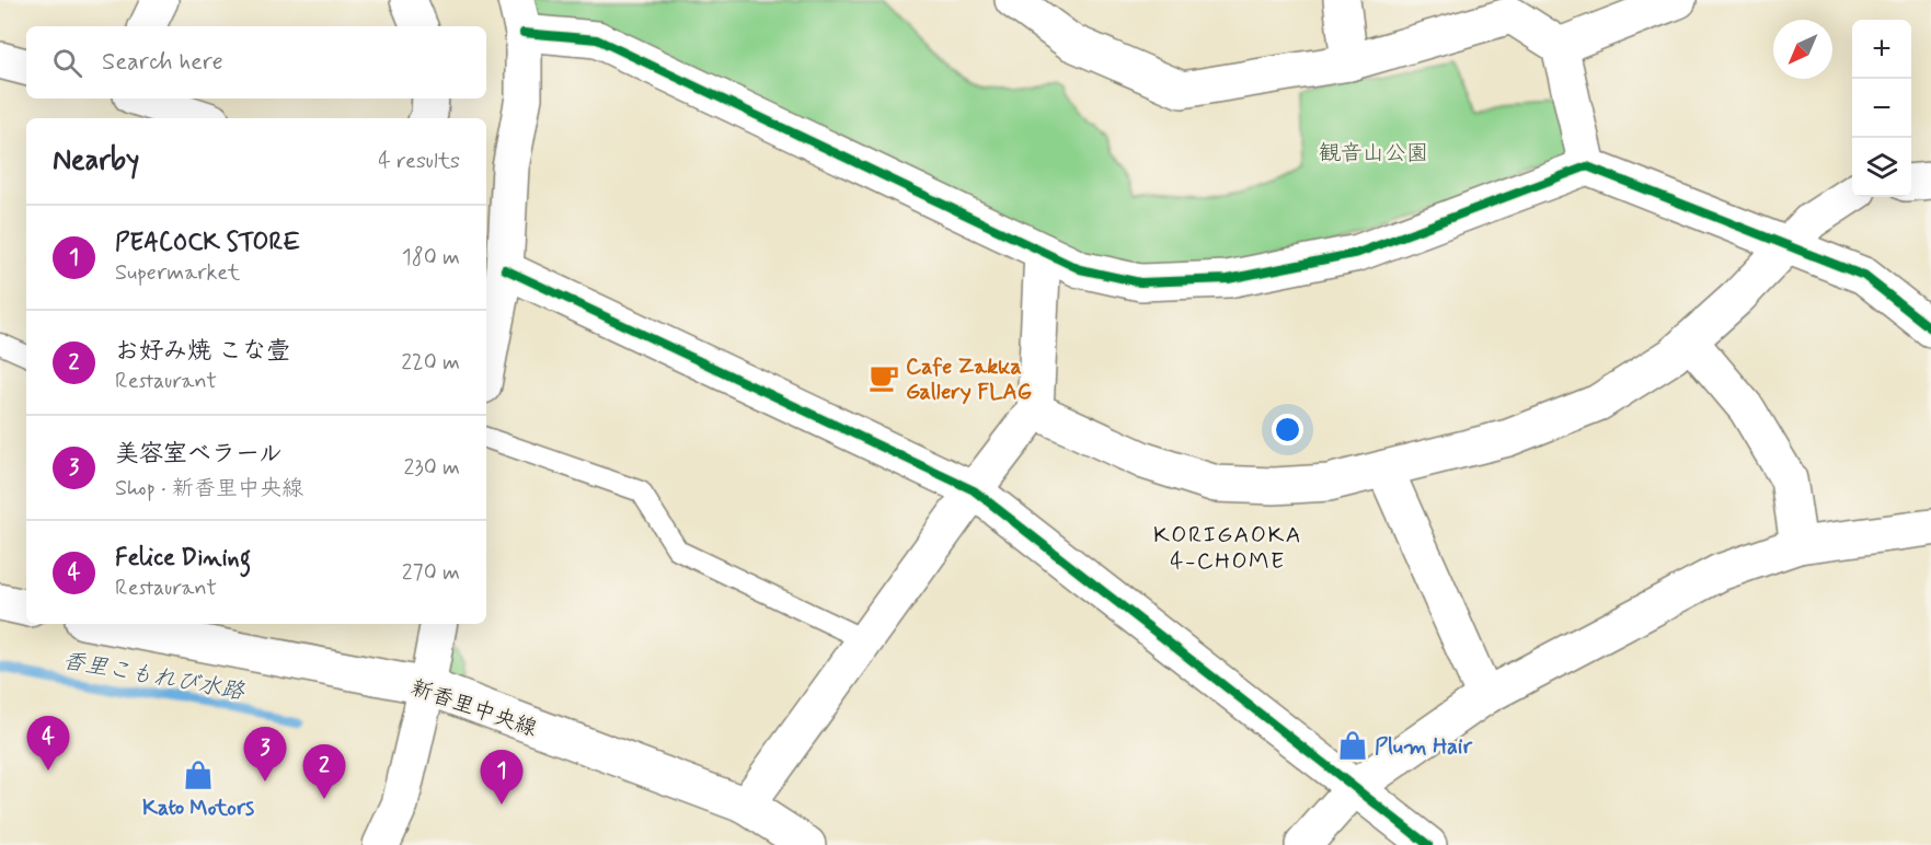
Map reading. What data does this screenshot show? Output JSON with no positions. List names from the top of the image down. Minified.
{"streets":{"street":["新香里中央線"]},"districts":["KORIGAOKA 4-CHOME"],"water":["香里こもれび水路"],"parks":["観音山公園"],"places":{"cafe":["Cafe Zakka Gallery FLAG"],"shop":["Plum Hair","Kato Motors"]},"north":"bottom left","page":{"map_buttons":["+","−"],"search":"Search here","heading":["Nearby","4 results"],"list":[{"mark":"1","name":"PEACOCK STORE","note":"Supermarket","value":"180 m"},{"mark":"2","name":"お好み焼 こな壹","note":"Restaurant","value":"220 m"},{"mark":"3","name":"美容室べラール","note":"Shop · 新香里中央線","value":"230 m"},{"mark":"4","name":"Felice Dining","note":"Restaurant","value":"270 m"}],"pins":["4","3","2","1"]}}
